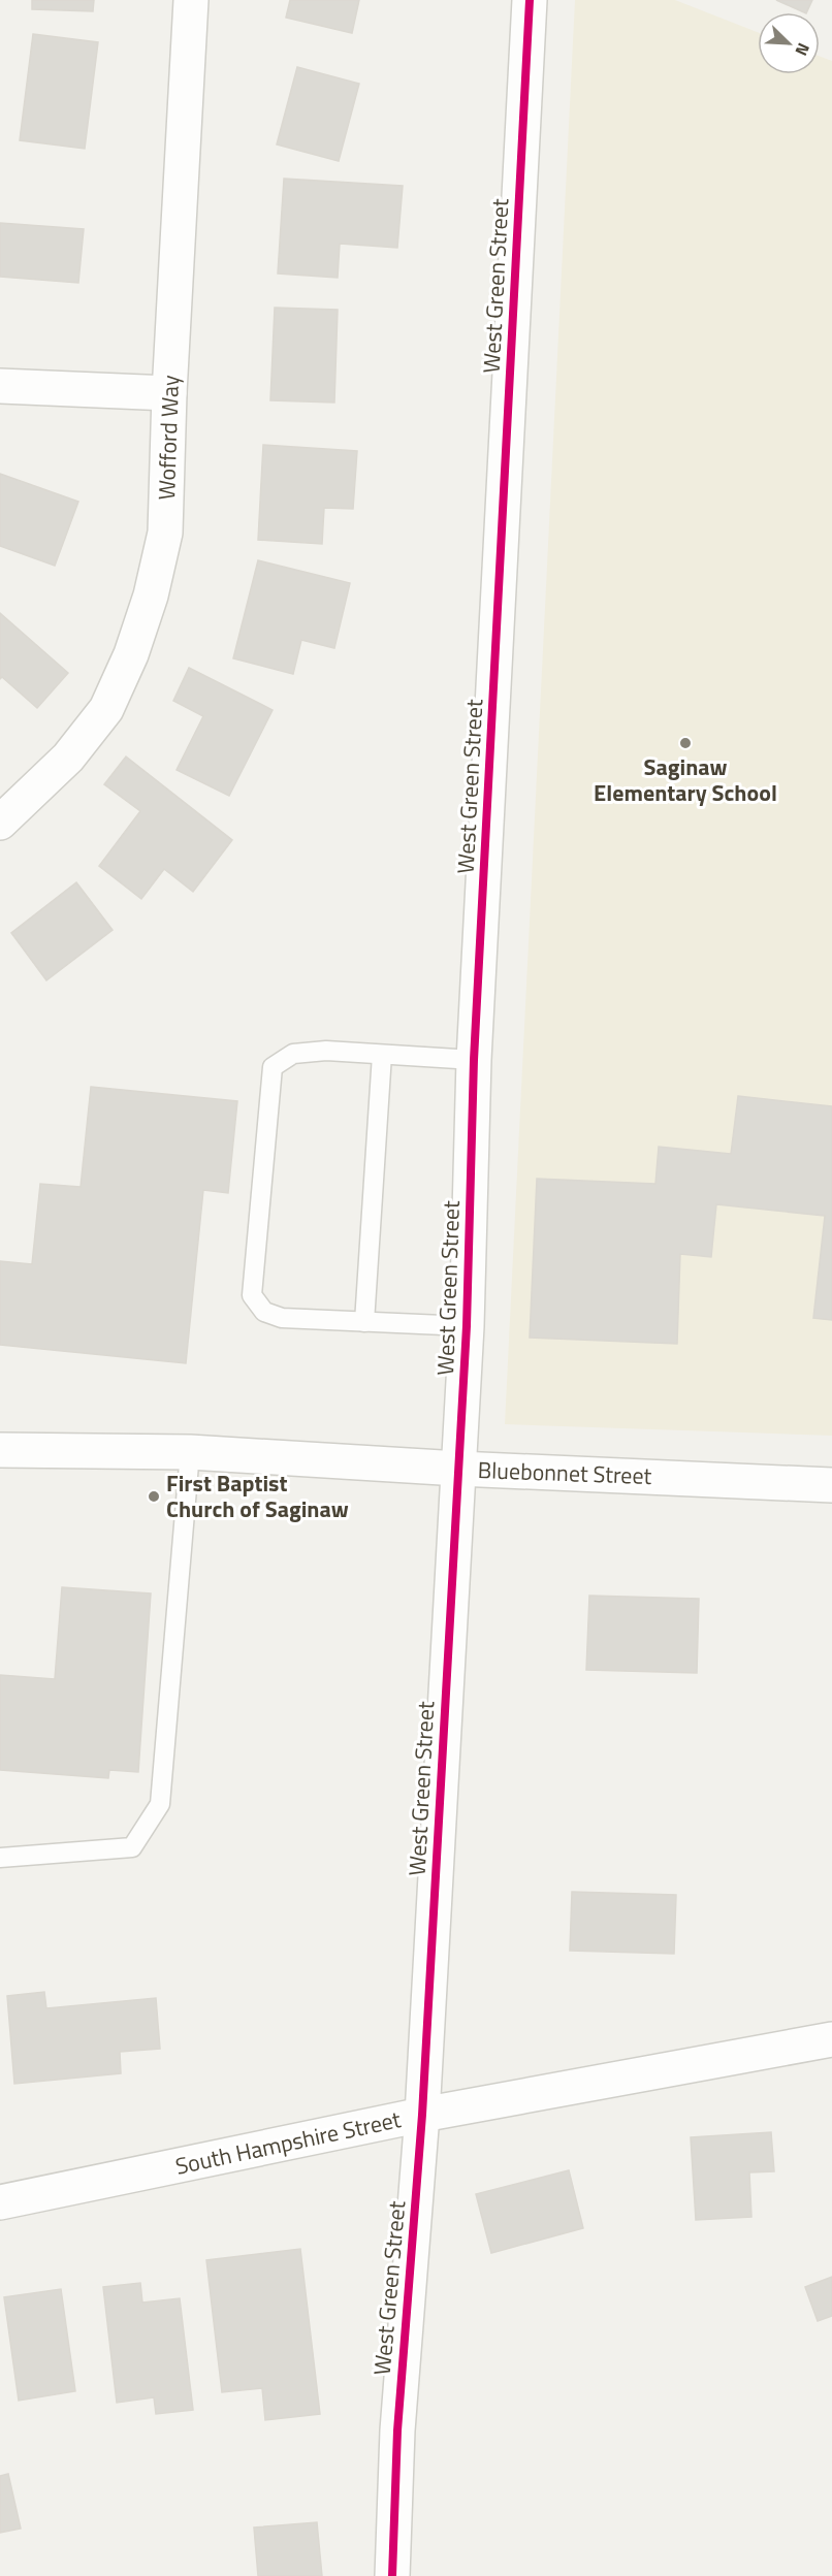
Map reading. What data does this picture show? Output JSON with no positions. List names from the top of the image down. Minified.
{"streets":{"street":["West Green Street","Wofford Way","Bluebonnet Street","South Hampshire Street"]},"crossings":[["West Green Street","Bluebonnet Street"],["West Green Street","South Hampshire Street"]],"places":["Saginaw Elementary School","First Baptist Church of Saginaw"],"north":"bottom right"}
